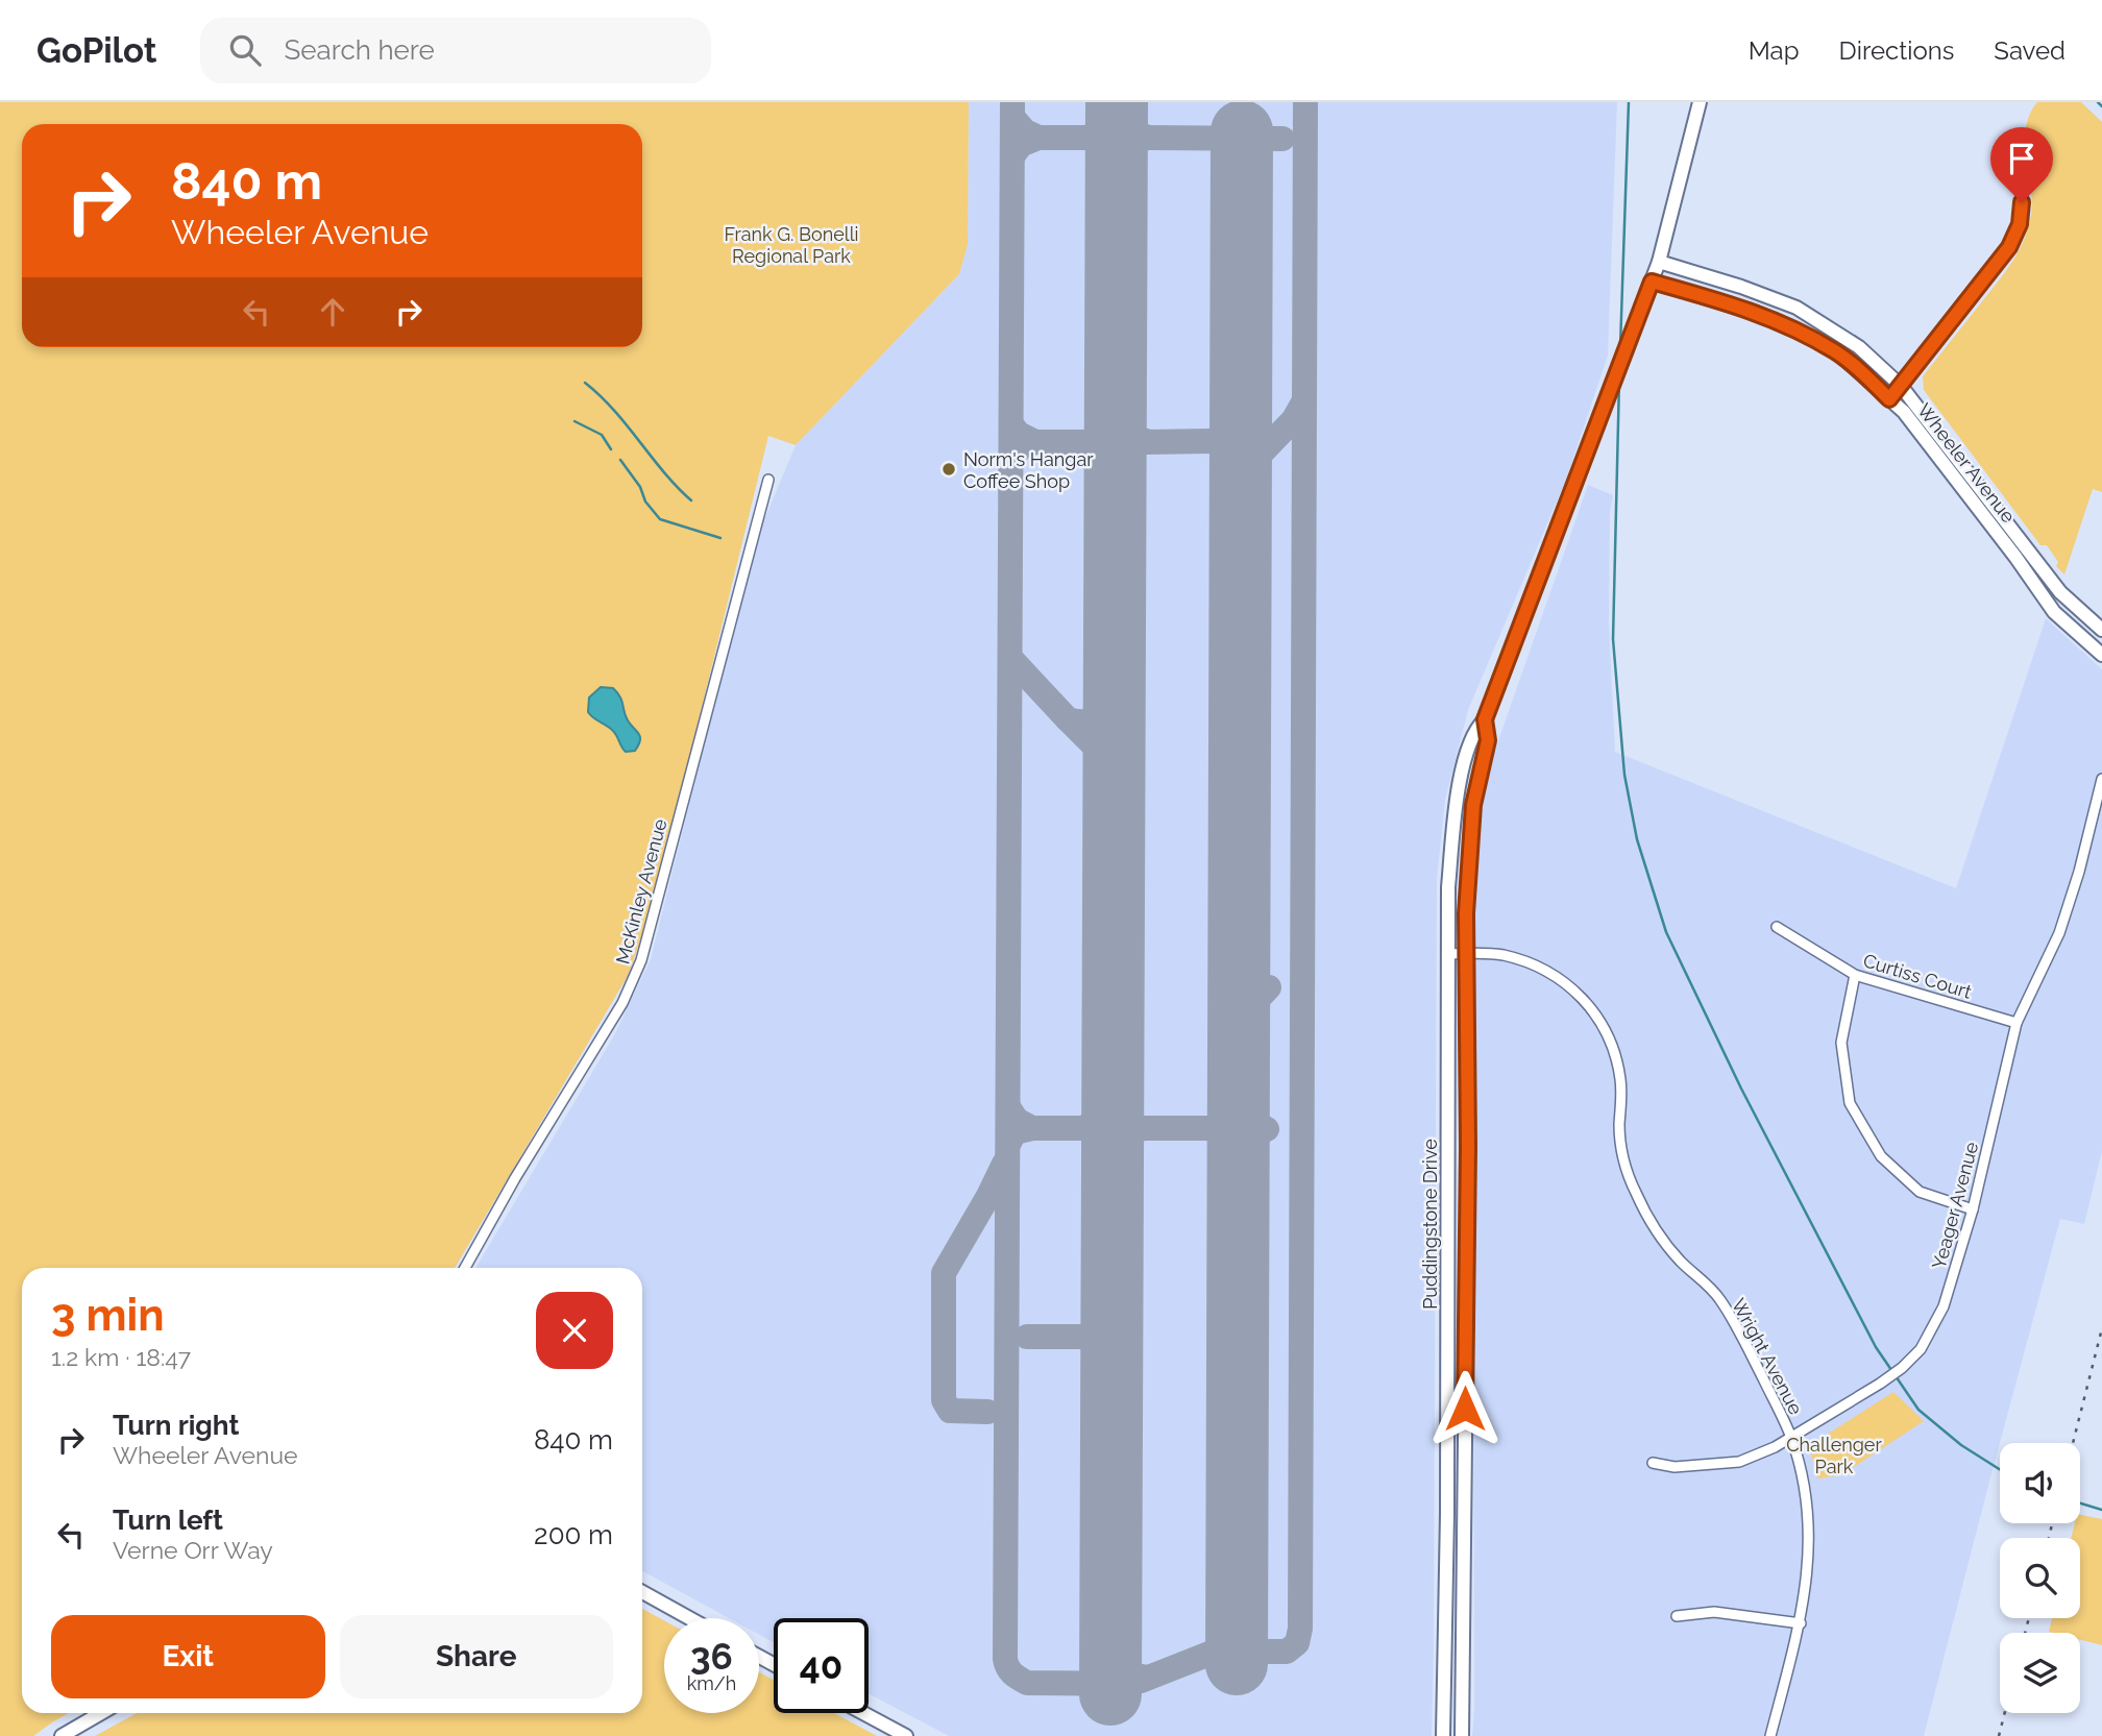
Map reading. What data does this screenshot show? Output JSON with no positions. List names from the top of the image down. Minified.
{"streets":{"street":["Wheeler Avenue","McKinley Avenue","Curtiss Court","Yeager Avenue","Puddingstone Drive","Wright Avenue"]},"crossings":[["Wheeler Avenue","Puddingstone Drive"],["Curtiss Court","Yeager Avenue"],["Yeager Avenue","Wright Avenue"],["Puddingstone Drive","Wright Avenue"]],"parks":["Frank G. Bonelli Regional Park","Challenger Park"],"places":["Norm's Hangar Coffee Shop"],"page":{"header":"GoPilot","search":"Search here","nav":["Map","Directions","Saved"],"turn":["840 m","Wheeler Avenue"],"heading":["3 min","1.2 km · 18:47"],"list":[{"name":"Turn right","note":"Wheeler Avenue","value":"840 m"},{"name":"Turn left","note":"Verne Orr Way","value":"200 m"}],"buttons":["Exit","Share"],"speed":"36 km/h","limit":"40"}}
